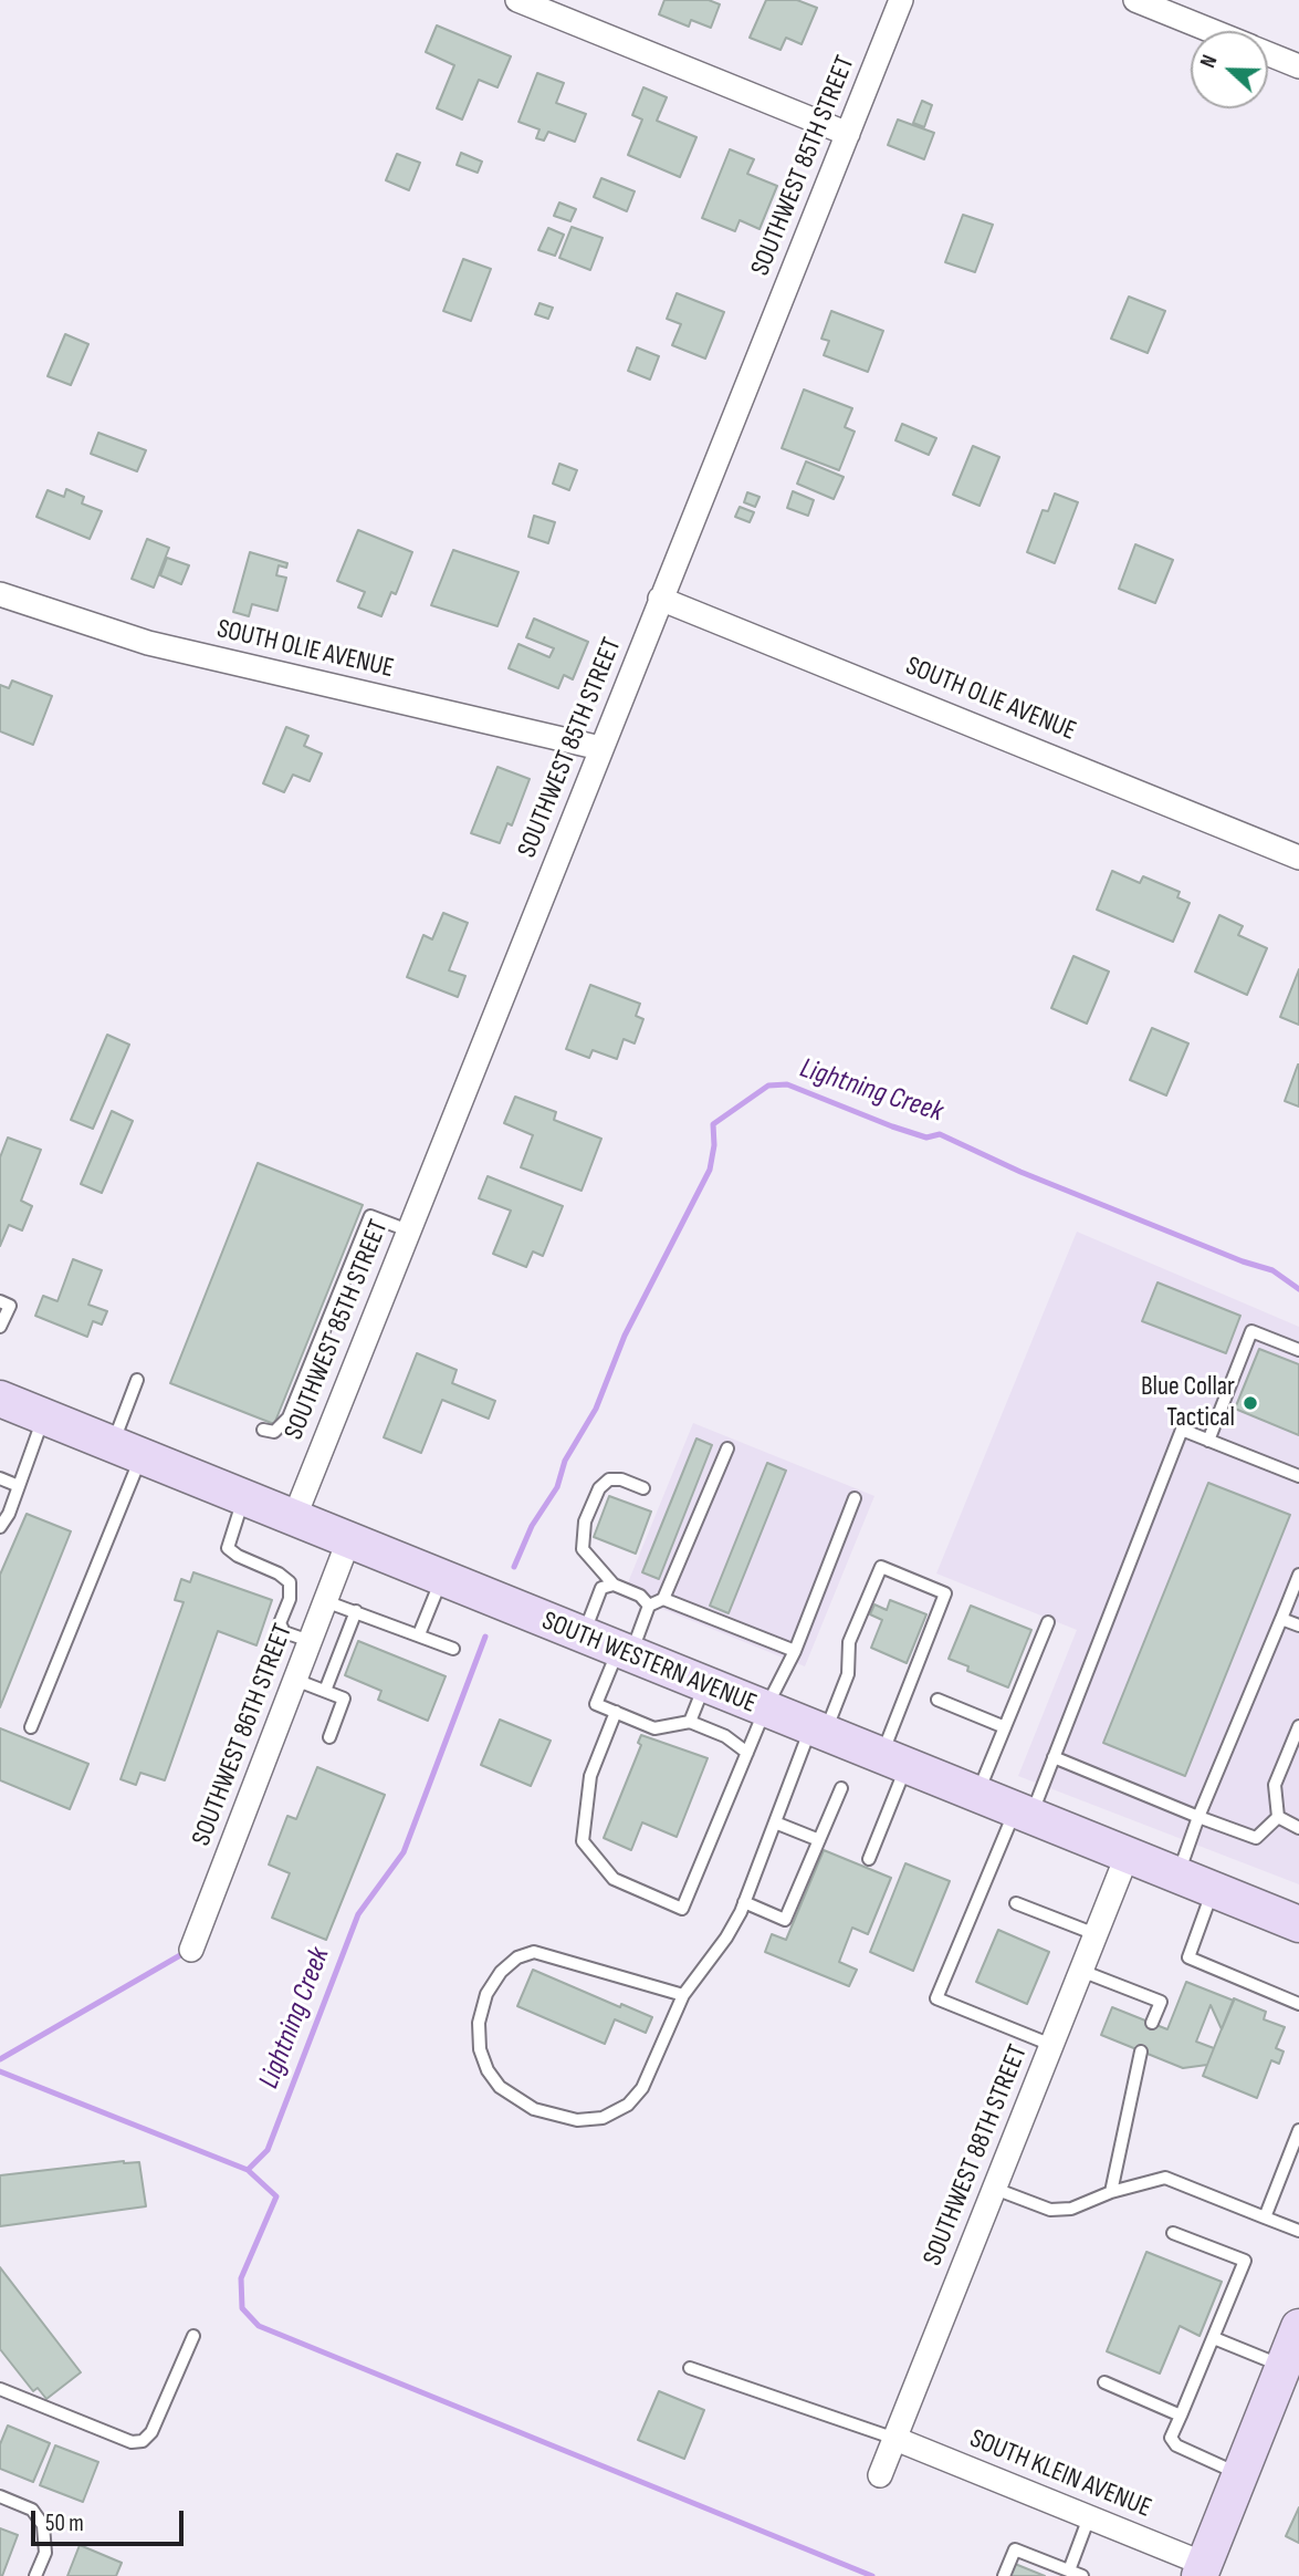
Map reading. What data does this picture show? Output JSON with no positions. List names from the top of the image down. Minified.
{"streets":{"main road":["SOUTH WESTERN AVENUE"],"street":["SOUTHWEST 85TH STREET","SOUTH OLIE AVENUE","SOUTHWEST 86TH STREET","SOUTHWEST 88TH STREET","SOUTH KLEIN AVENUE"]},"crossings":[["SOUTHWEST 85TH STREET","SOUTH OLIE AVENUE"],["SOUTHWEST 85TH STREET","SOUTH WESTERN AVENUE"],["SOUTH WESTERN AVENUE","SOUTHWEST 86TH STREET"],["SOUTH WESTERN AVENUE","SOUTHWEST 88TH STREET"],["SOUTHWEST 88TH STREET","SOUTH KLEIN AVENUE"]],"water":["Lightning Creek"],"places":["Blue Collar Tactical"],"scale_bar":"50 m","north":"left"}
